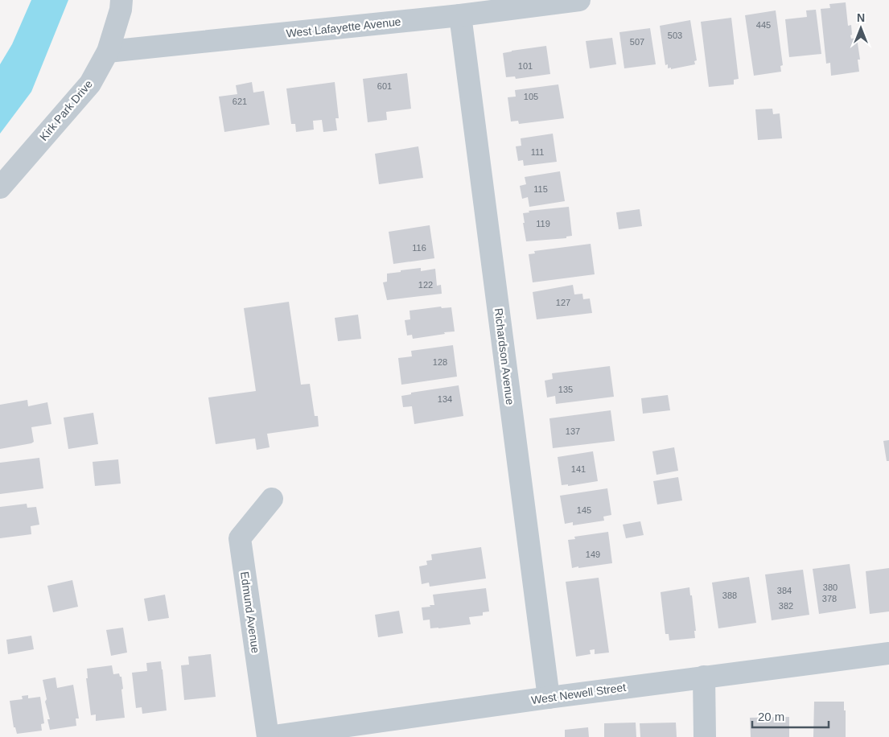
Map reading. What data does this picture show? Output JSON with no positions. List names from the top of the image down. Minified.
{"streets":{"street":["West Lafayette Avenue","Kirk Park Drive","Richardson Avenue","Edmund Avenue","West Newell Street"]},"crossings":[["West Lafayette Avenue","Kirk Park Drive"],["West Lafayette Avenue","Richardson Avenue"],["Richardson Avenue","West Newell Street"],["Edmund Avenue","West Newell Street"]],"house_numbers":["445","503","507","101","601","105","621","111","115","119","116","122","127","128","135","134","137","141","145","149","380","384","388","378","382"],"scale_bar":"20 m","north":"top"}
